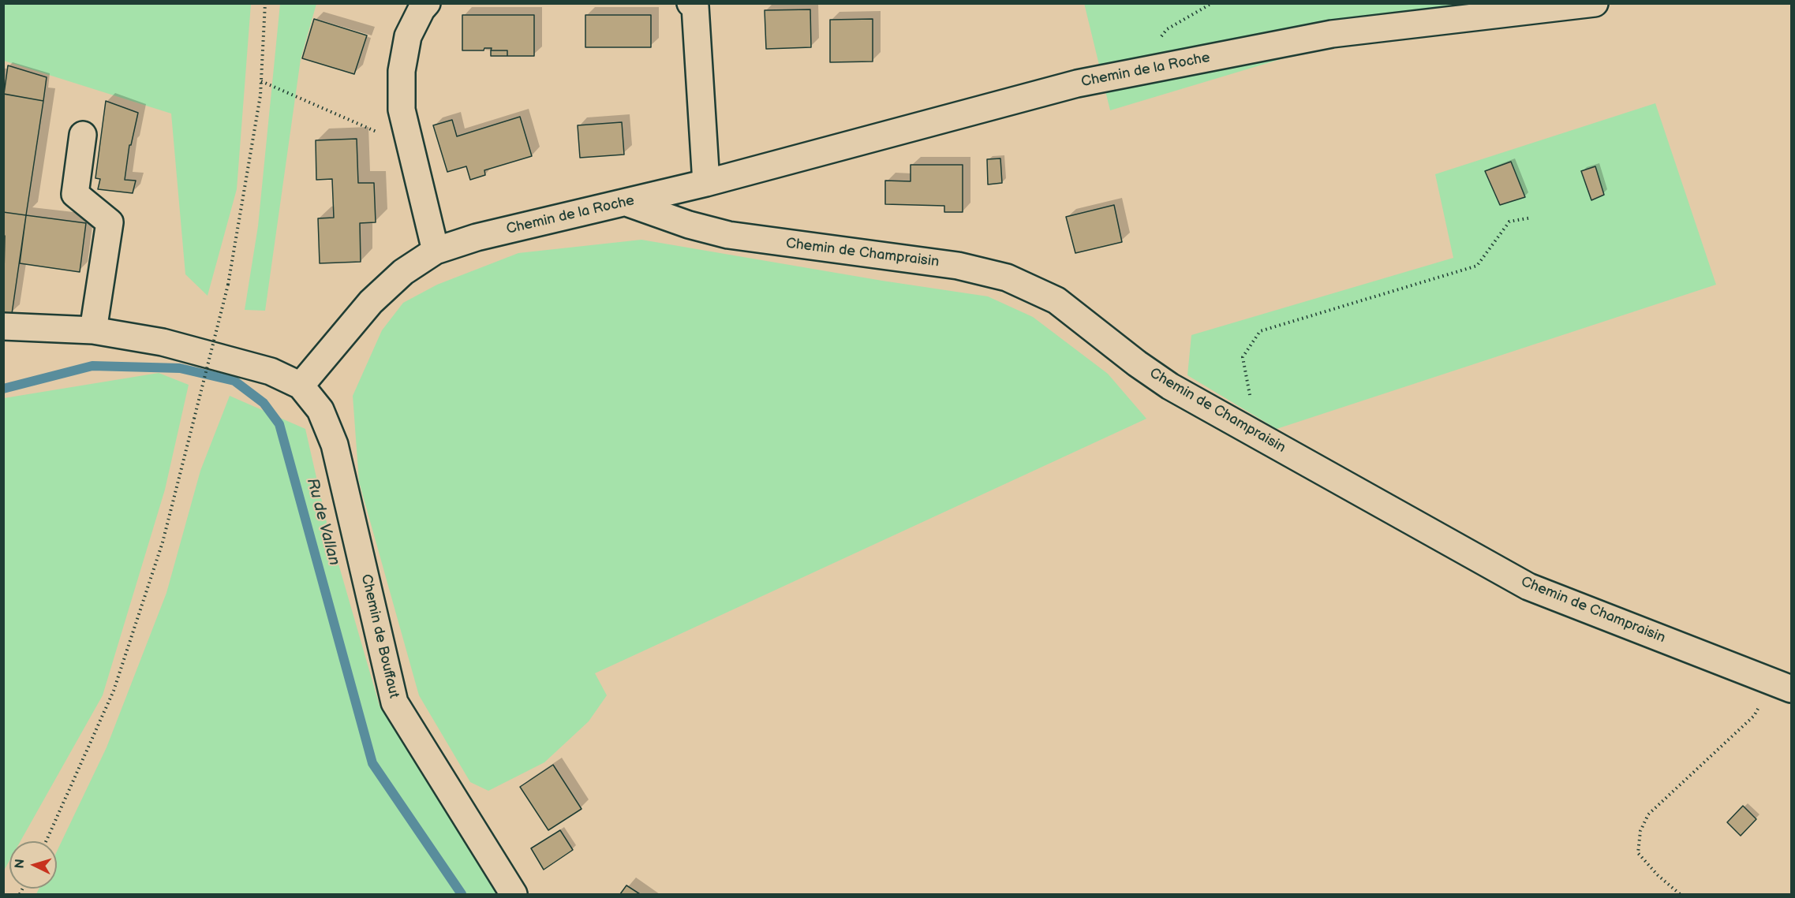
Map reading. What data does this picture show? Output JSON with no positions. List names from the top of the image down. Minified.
{"streets":{"street":["Chemin de la Roche","Chemin de Champraisin","Chemin de Bouffaut"]},"crossings":[["Chemin de la Roche","Chemin de Champraisin"],["Chemin de la Roche","Chemin de Bouffaut"]],"water":["Ru de Vallan"],"north":"left"}
